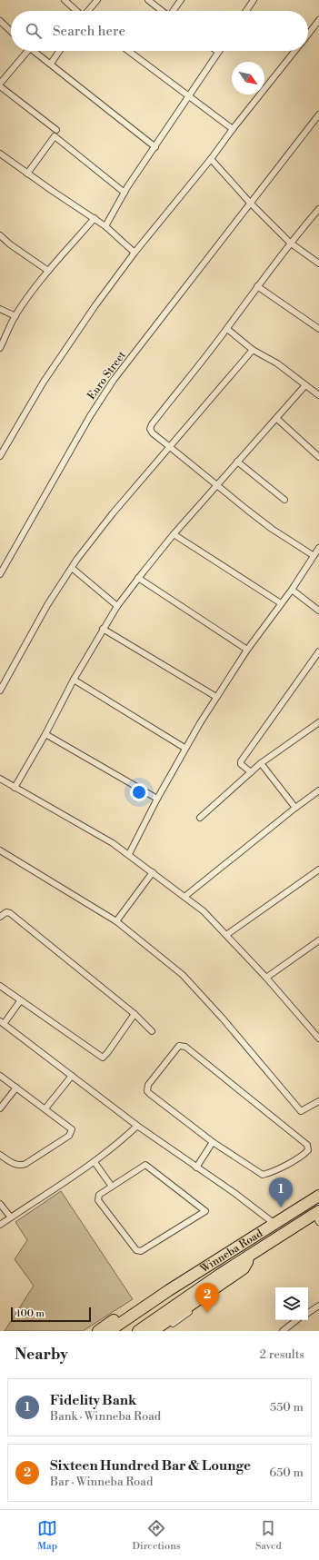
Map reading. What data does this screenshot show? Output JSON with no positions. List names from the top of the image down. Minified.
{"streets":{"highway":["Winneba Road"],"street":["Euro Street"]},"scale_bar":"100 m","north":"bottom right","page":{"search":"Search here","pins":["1","2"],"scale":"100 m","heading":["Nearby","2 results"],"list":[{"mark":"1","name":"Fidelity Bank","note":"Bank · Winneba Road","value":"550 m"},{"mark":"2","name":"Sixteen Hundred Bar & Lounge","note":"Bar · Winneba Road","value":"650 m"}],"nav":["Map","Directions","Saved"]}}
